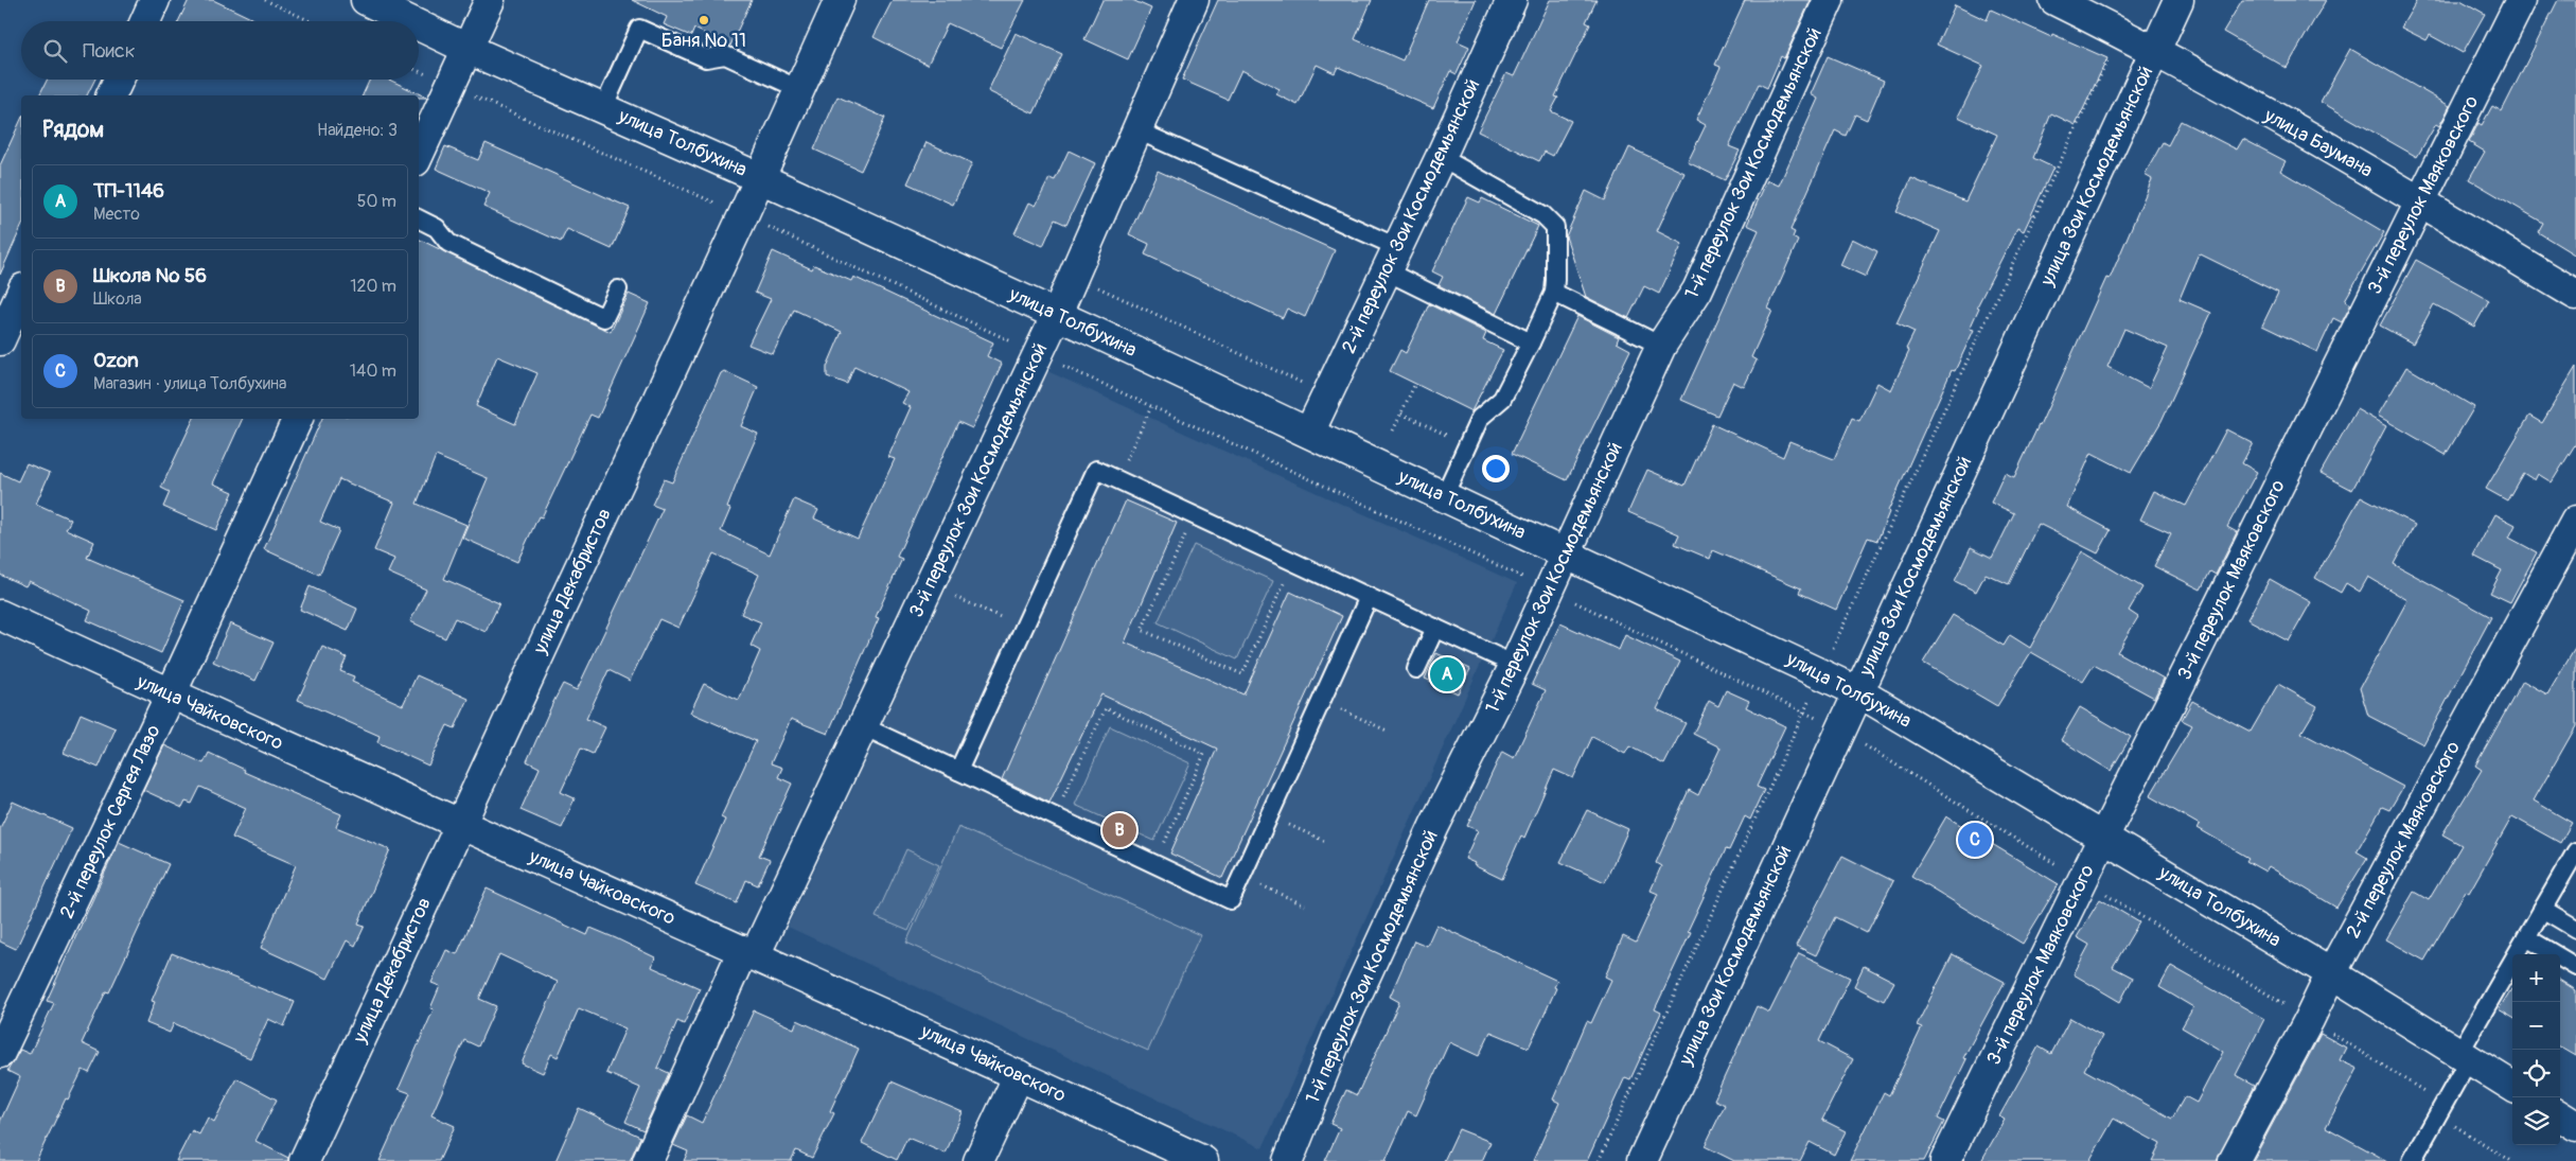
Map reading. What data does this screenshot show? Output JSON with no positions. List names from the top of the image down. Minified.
{"streets":{"street":["улица Толбухина","улица Баумана","1-й переулок Зои Космодемьянской","улица Зои Космодемьянской","3-й переулок Маяковского","2-й переулок Зои Космодемьянской","3-й переулок Зои Космодемьянской","улица Декабристов","улица Чайковского","2-й переулок Сергея Лазо","2-й переулок Маяковского"]},"crossings":[["улица Толбухина","1-й переулок Зои Космодемьянской"],["улица Толбухина","улица Зои Космодемьянской"],["улица Толбухина","3-й переулок Маяковского"],["улица Толбухина","2-й переулок Зои Космодемьянской"],["улица Толбухина","3-й переулок Зои Космодемьянской"],["улица Толбухина","улица Декабристов"],["улица Толбухина","2-й переулок Маяковского"],["улица Баумана","улица Зои Космодемьянской"],["улица Баумана","3-й переулок Маяковского"],["3-й переулок Зои Космодемьянской","улица Чайковского"],["улица Декабристов","улица Чайковского"],["улица Чайковского","2-й переулок Сергея Лазо"]],"places":["Баня № 11"],"page":{"search":"Поиск","heading":["Рядом","Найдено: 3"],"list":[{"mark":"A","name":"ТП-1146","note":"Место","value":"50 m"},{"mark":"B","name":"Школа № 56","note":"Школа","value":"120 m"},{"mark":"C","name":"Ozon","note":"Магазин · улица Толбухина","value":"140 m"}],"pins":["A","B","C"],"map_buttons":["+","−"]}}
